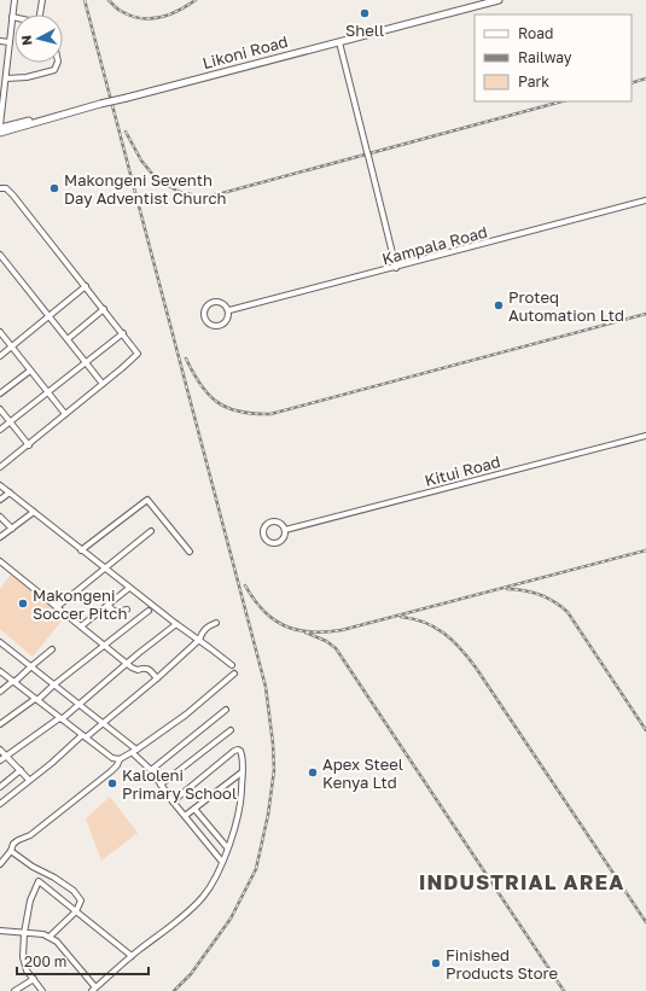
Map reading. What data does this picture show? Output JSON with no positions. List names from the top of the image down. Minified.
{"streets":{"street":["Likoni Road","Kampala Road","Kitui Road"]},"districts":["INDUSTRIAL AREA"],"places":["Shell","Makongeni Seventh Day Adventist Church","Proteq Automation Ltd","Makongeni Soccer Pitch","Apex Steel Kenya Ltd","Kaloleni Primary School","Finished Products Store"],"legend":["Road","Railway","Park"],"scale_bar":"200 m","north":"left"}
